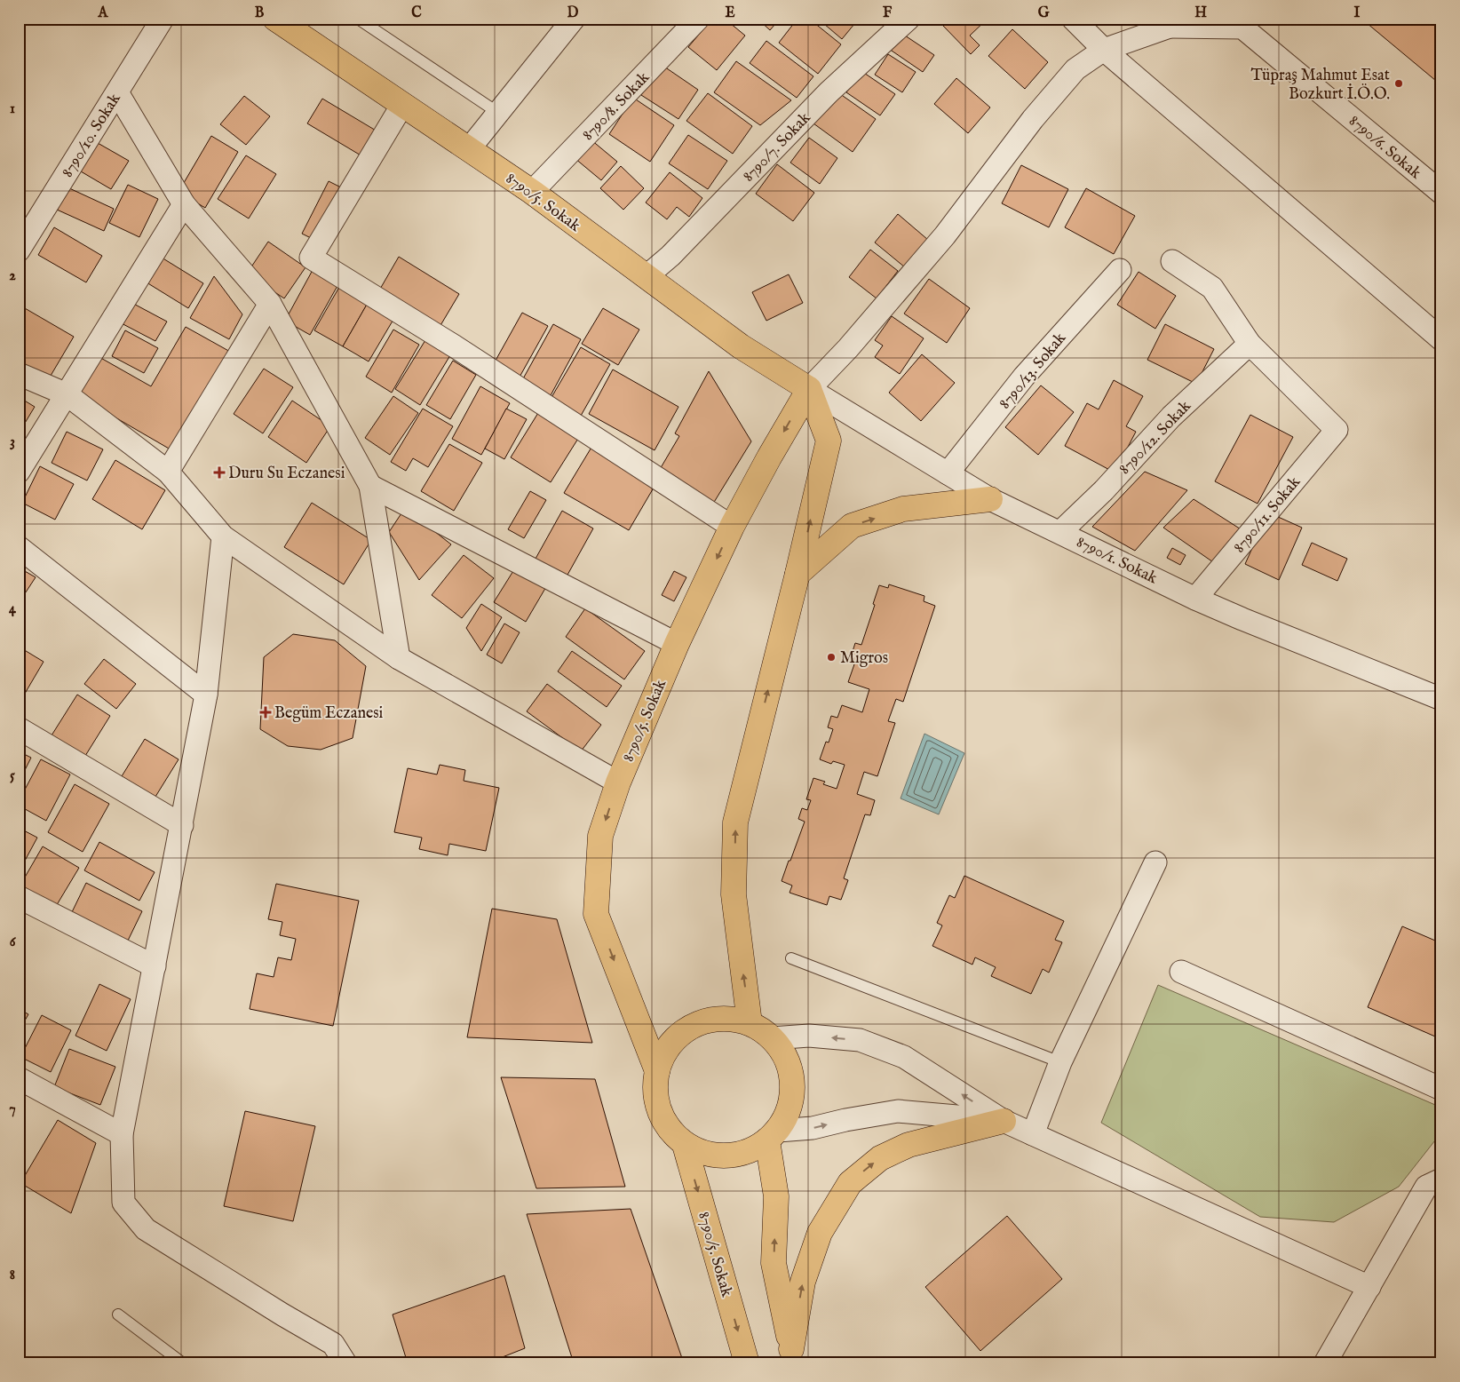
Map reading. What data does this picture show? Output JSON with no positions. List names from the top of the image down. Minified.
{"streets":{"main road":["8790/5. Sokak"],"street":["8790/8. Sokak","8790/10. Sokak","8790/7. Sokak","8790/6. Sokak","8790/13. Sokak","8790/12. Sokak","8790/11. Sokak","8790/1. Sokak"]},"crossings":[["8790/8. Sokak","8790/5. Sokak"],["8790/7. Sokak","8790/5. Sokak"],["8790/6. Sokak","8790/5. Sokak"],["8790/6. Sokak","8790/1. Sokak"],["8790/5. Sokak","8790/1. Sokak"],["8790/13. Sokak","8790/1. Sokak"],["8790/12. Sokak","8790/11. Sokak"],["8790/12. Sokak","8790/1. Sokak"],["8790/11. Sokak","8790/1. Sokak"]],"places":{"other":["Tüpraş Mahmut Esat Bozkurt İ.Ö.O.","Migros"],"health":["Duru Su Eczanesi","Begüm Eczanesi"]},"grid":{"columns":["A","B","C","D","E","F","G","H","I"],"rows":["1","2","3","4","5","6","7","8"]}}
